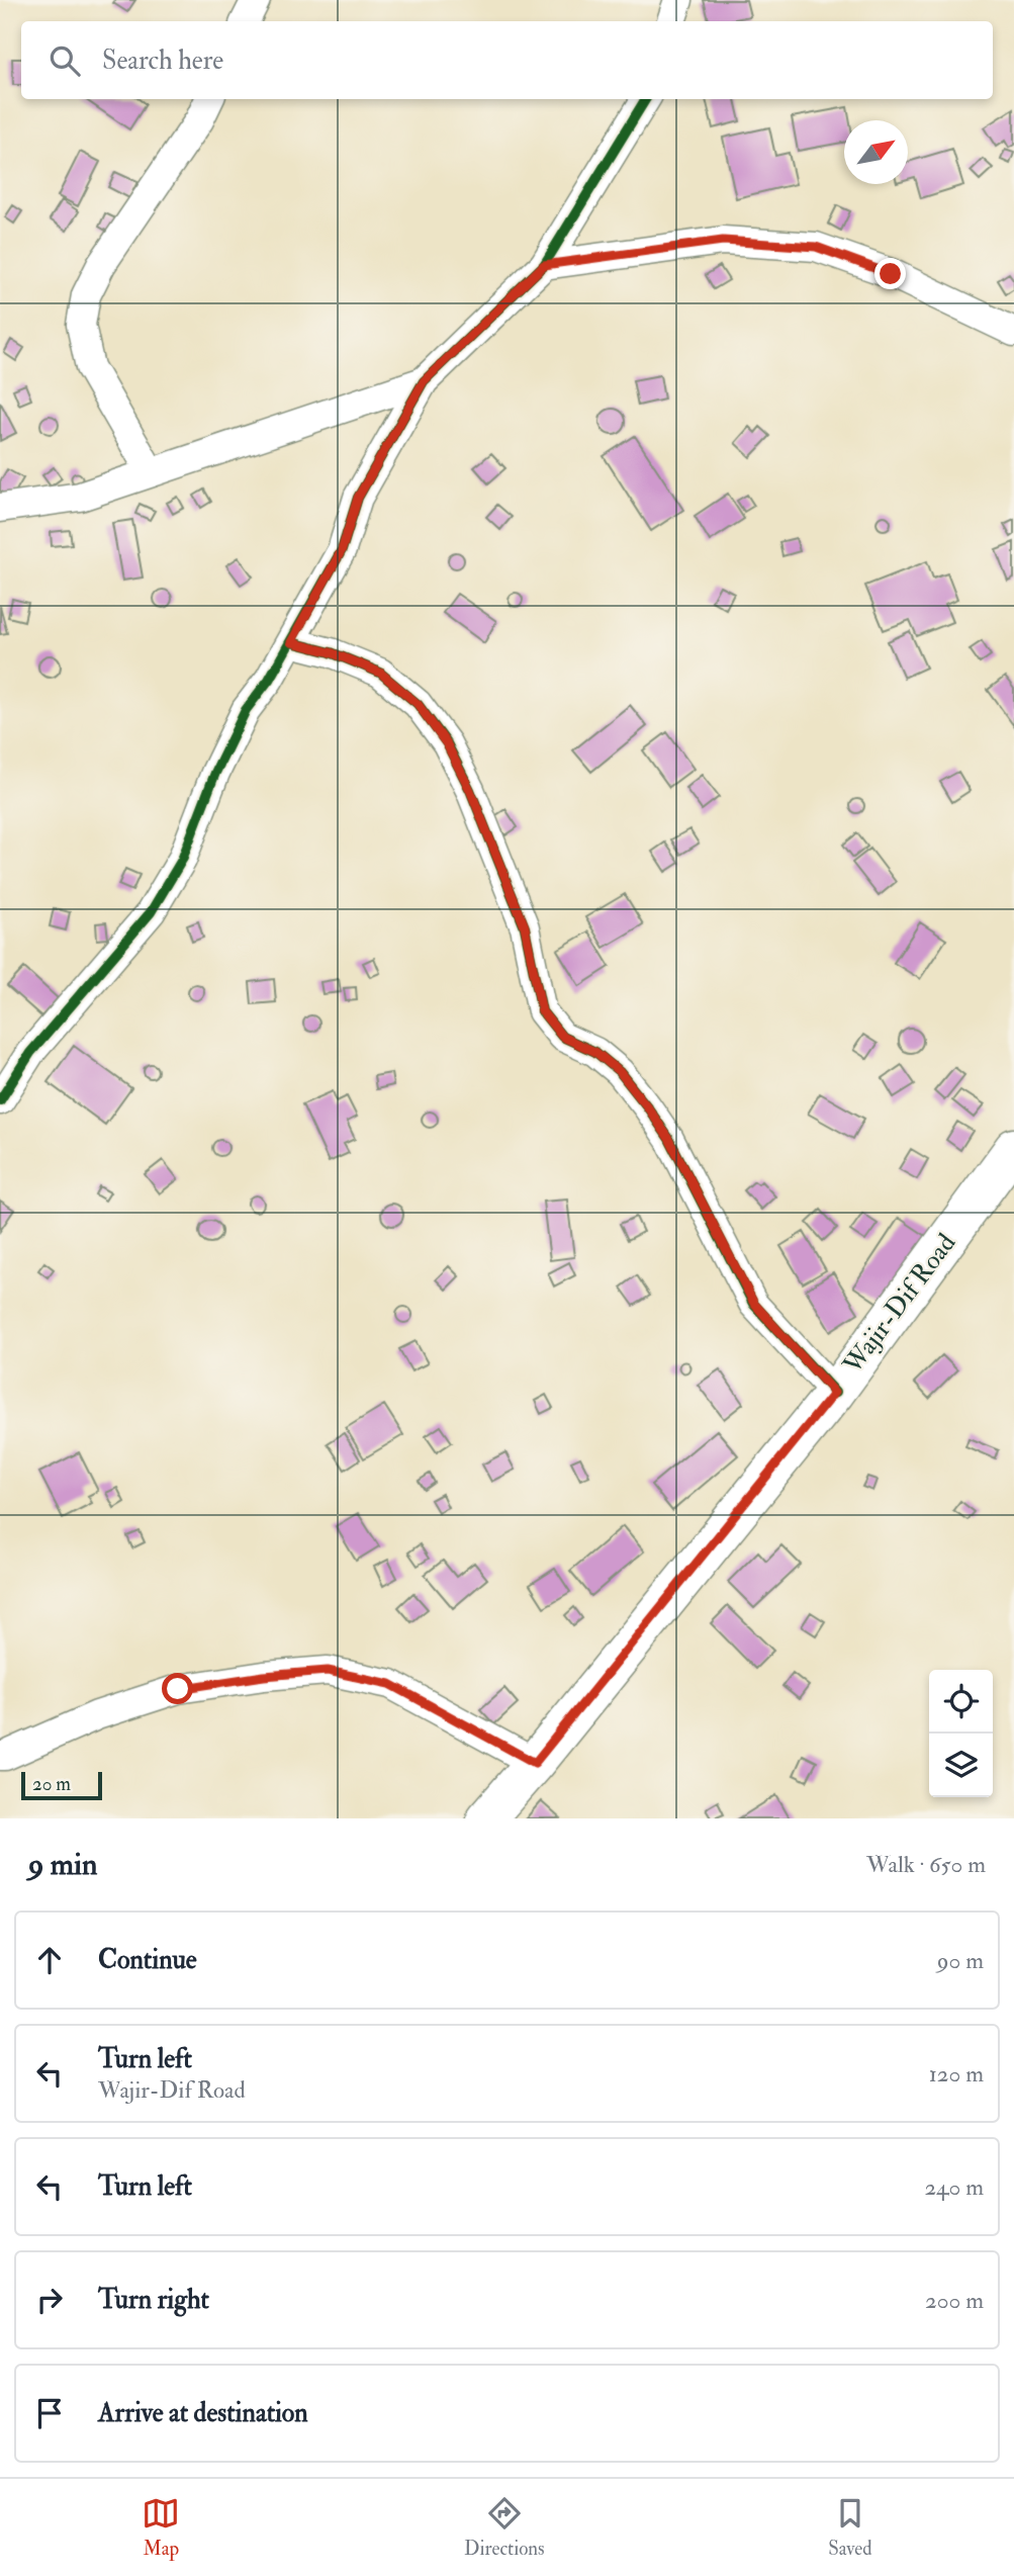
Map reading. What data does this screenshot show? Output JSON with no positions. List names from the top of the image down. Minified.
{"streets":{"main road":["Wajir-Dif Road"]},"scale_bar":"20 m","north":"top right","page":{"search":"Search here","scale":"20 m","heading":["9 min","Walk · 650 m"],"list":[["Continue","90 m"],["Turn left","Wajir-Dif Road","120 m"],["Turn left","240 m"],["Turn right","200 m"],"Arrive at destination"],"nav":["Map","Directions","Saved"]}}
